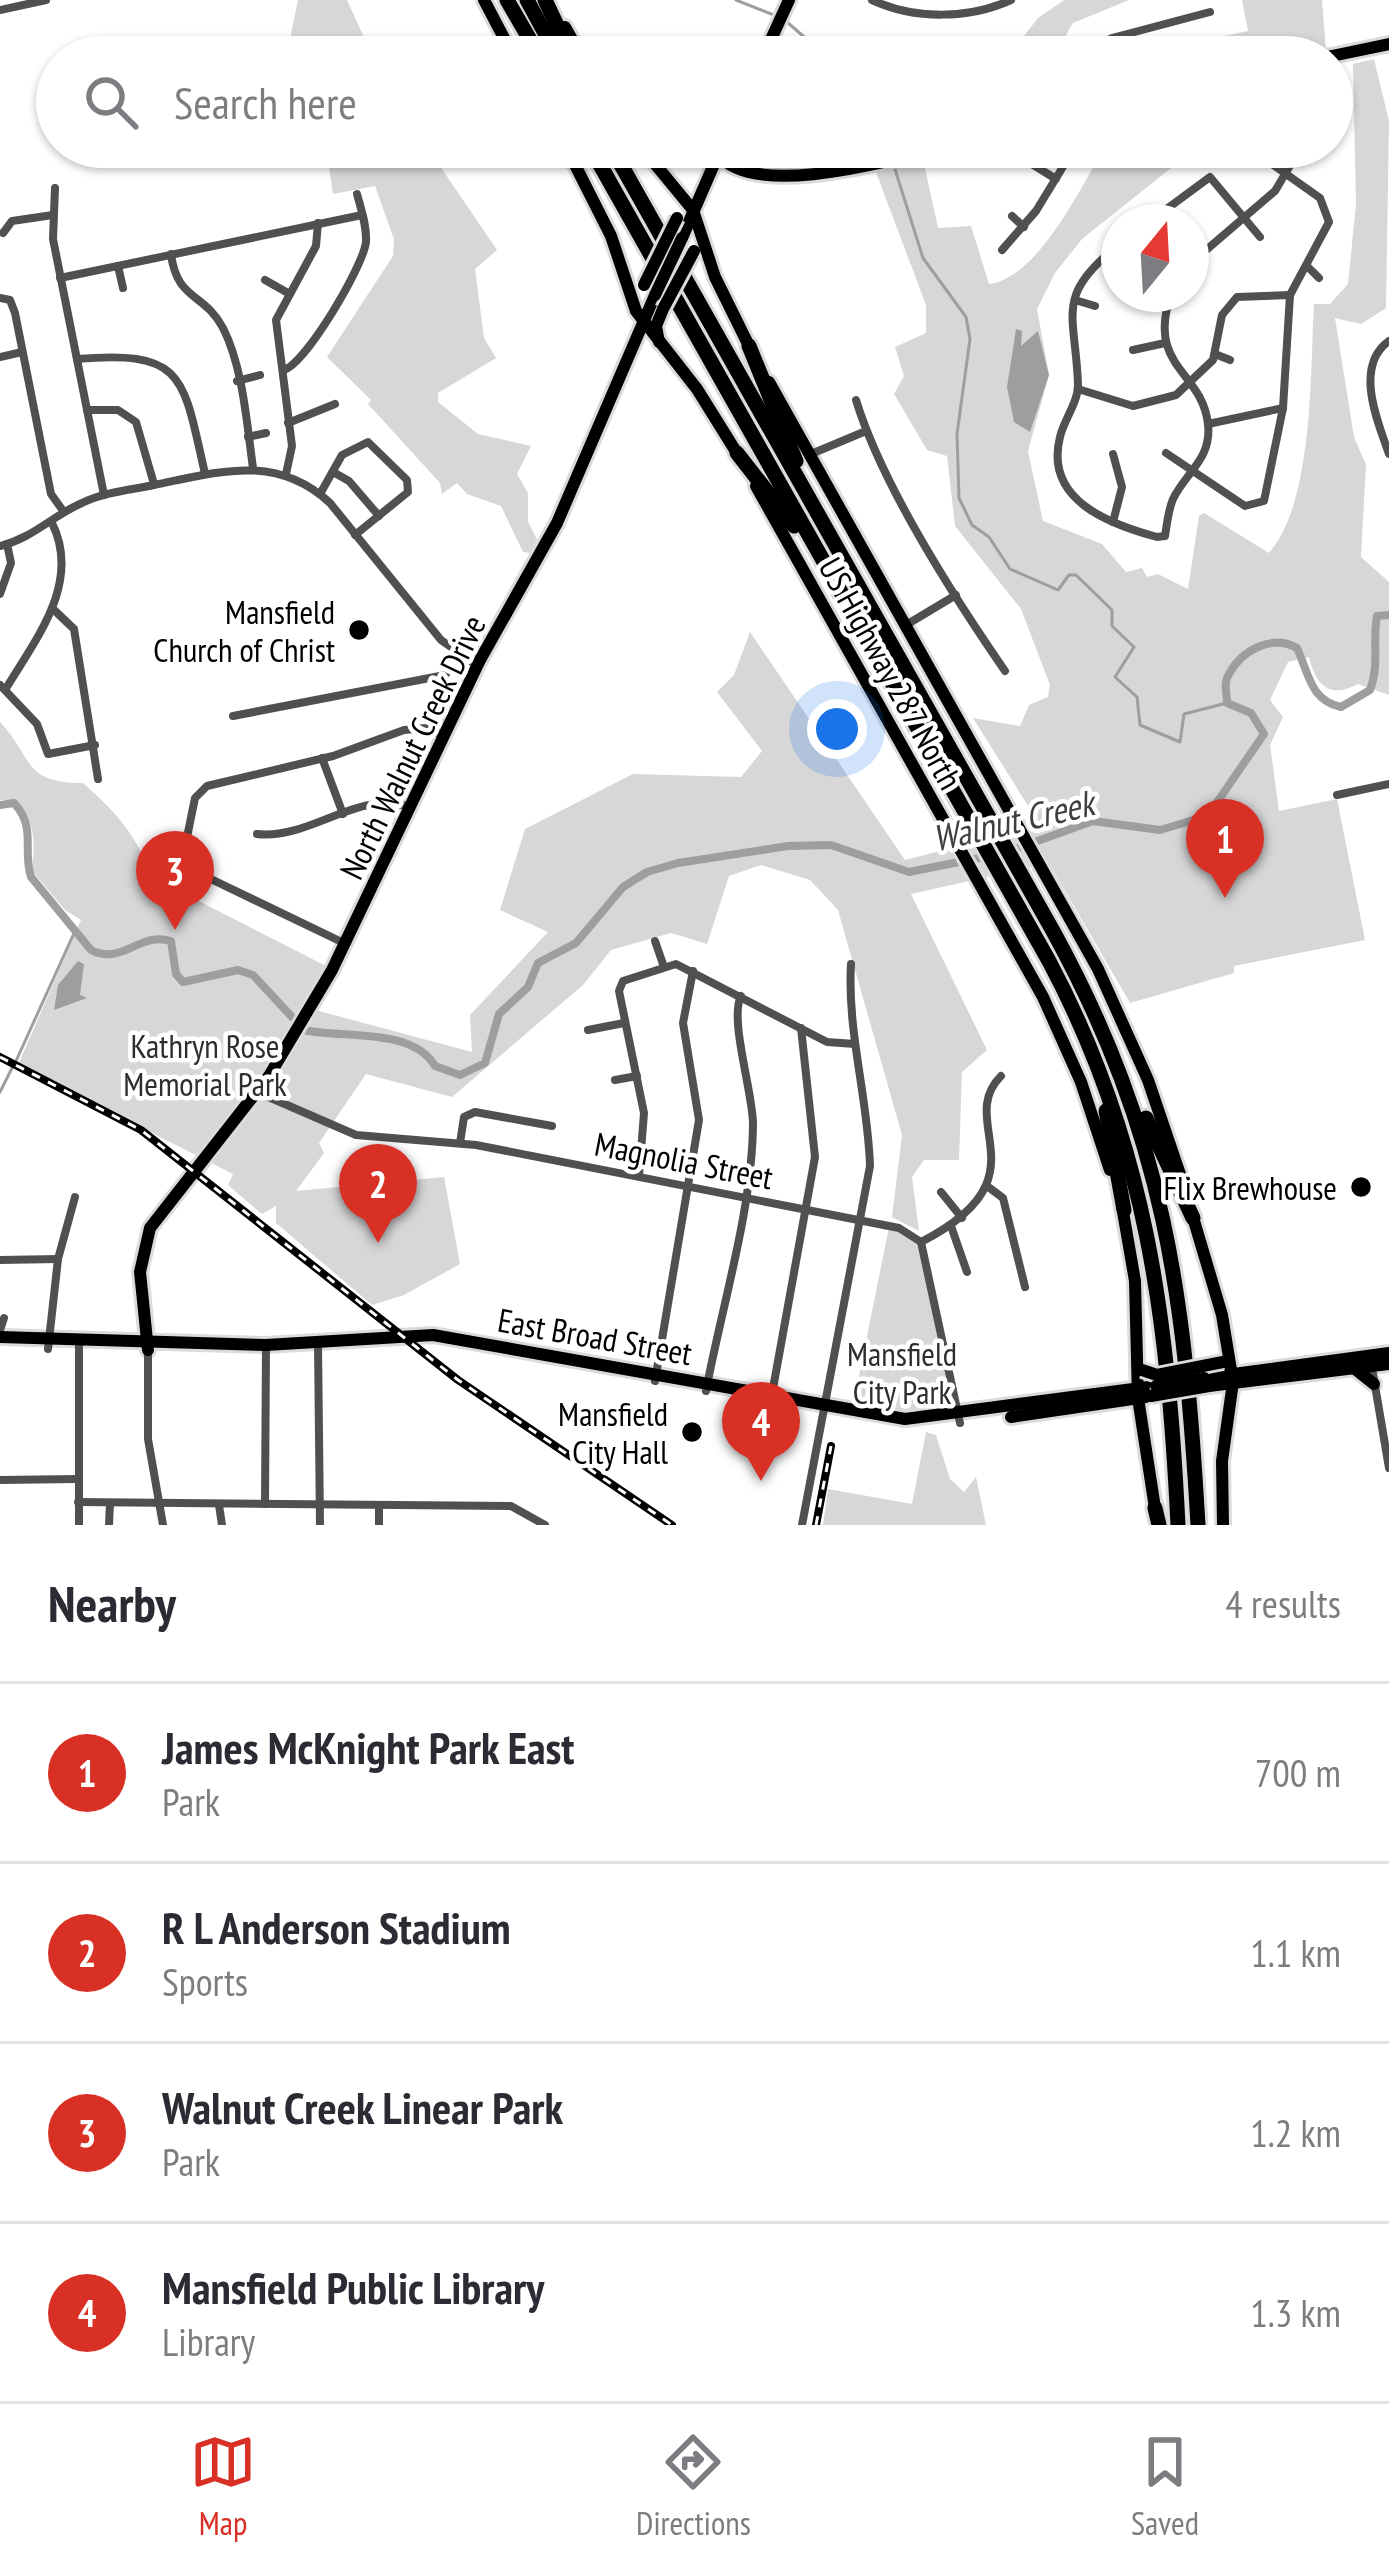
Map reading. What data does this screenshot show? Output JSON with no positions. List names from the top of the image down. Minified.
{"streets":{"main road":["US Highway 287 North","North Walnut Creek Drive","East Broad Street"],"street":["Magnolia Street"]},"crossings":[["US Highway 287 North","North Walnut Creek Drive"],["US Highway 287 North","East Broad Street"],["North Walnut Creek Drive","Magnolia Street"],["North Walnut Creek Drive","East Broad Street"]],"water":["Walnut Creek"],"parks":["Kathryn Rose Memorial Park","Mansfield City Park"],"places":["Mansfield Church of Christ","Flix Brewhouse","Mansfield City Hall"],"north":"top","page":{"search":"Search here","pins":["1","3","2","4"],"heading":["Nearby","4 results"],"list":[{"mark":"1","name":"James McKnight Park East","note":"Park","value":"700 m"},{"mark":"2","name":"R L Anderson Stadium","note":"Sports","value":"1.1 km"},{"mark":"3","name":"Walnut Creek Linear Park","note":"Park","value":"1.2 km"},{"mark":"4","name":"Mansfield Public Library","note":"Library","value":"1.3 km"}],"nav":["Map","Directions","Saved"]}}
